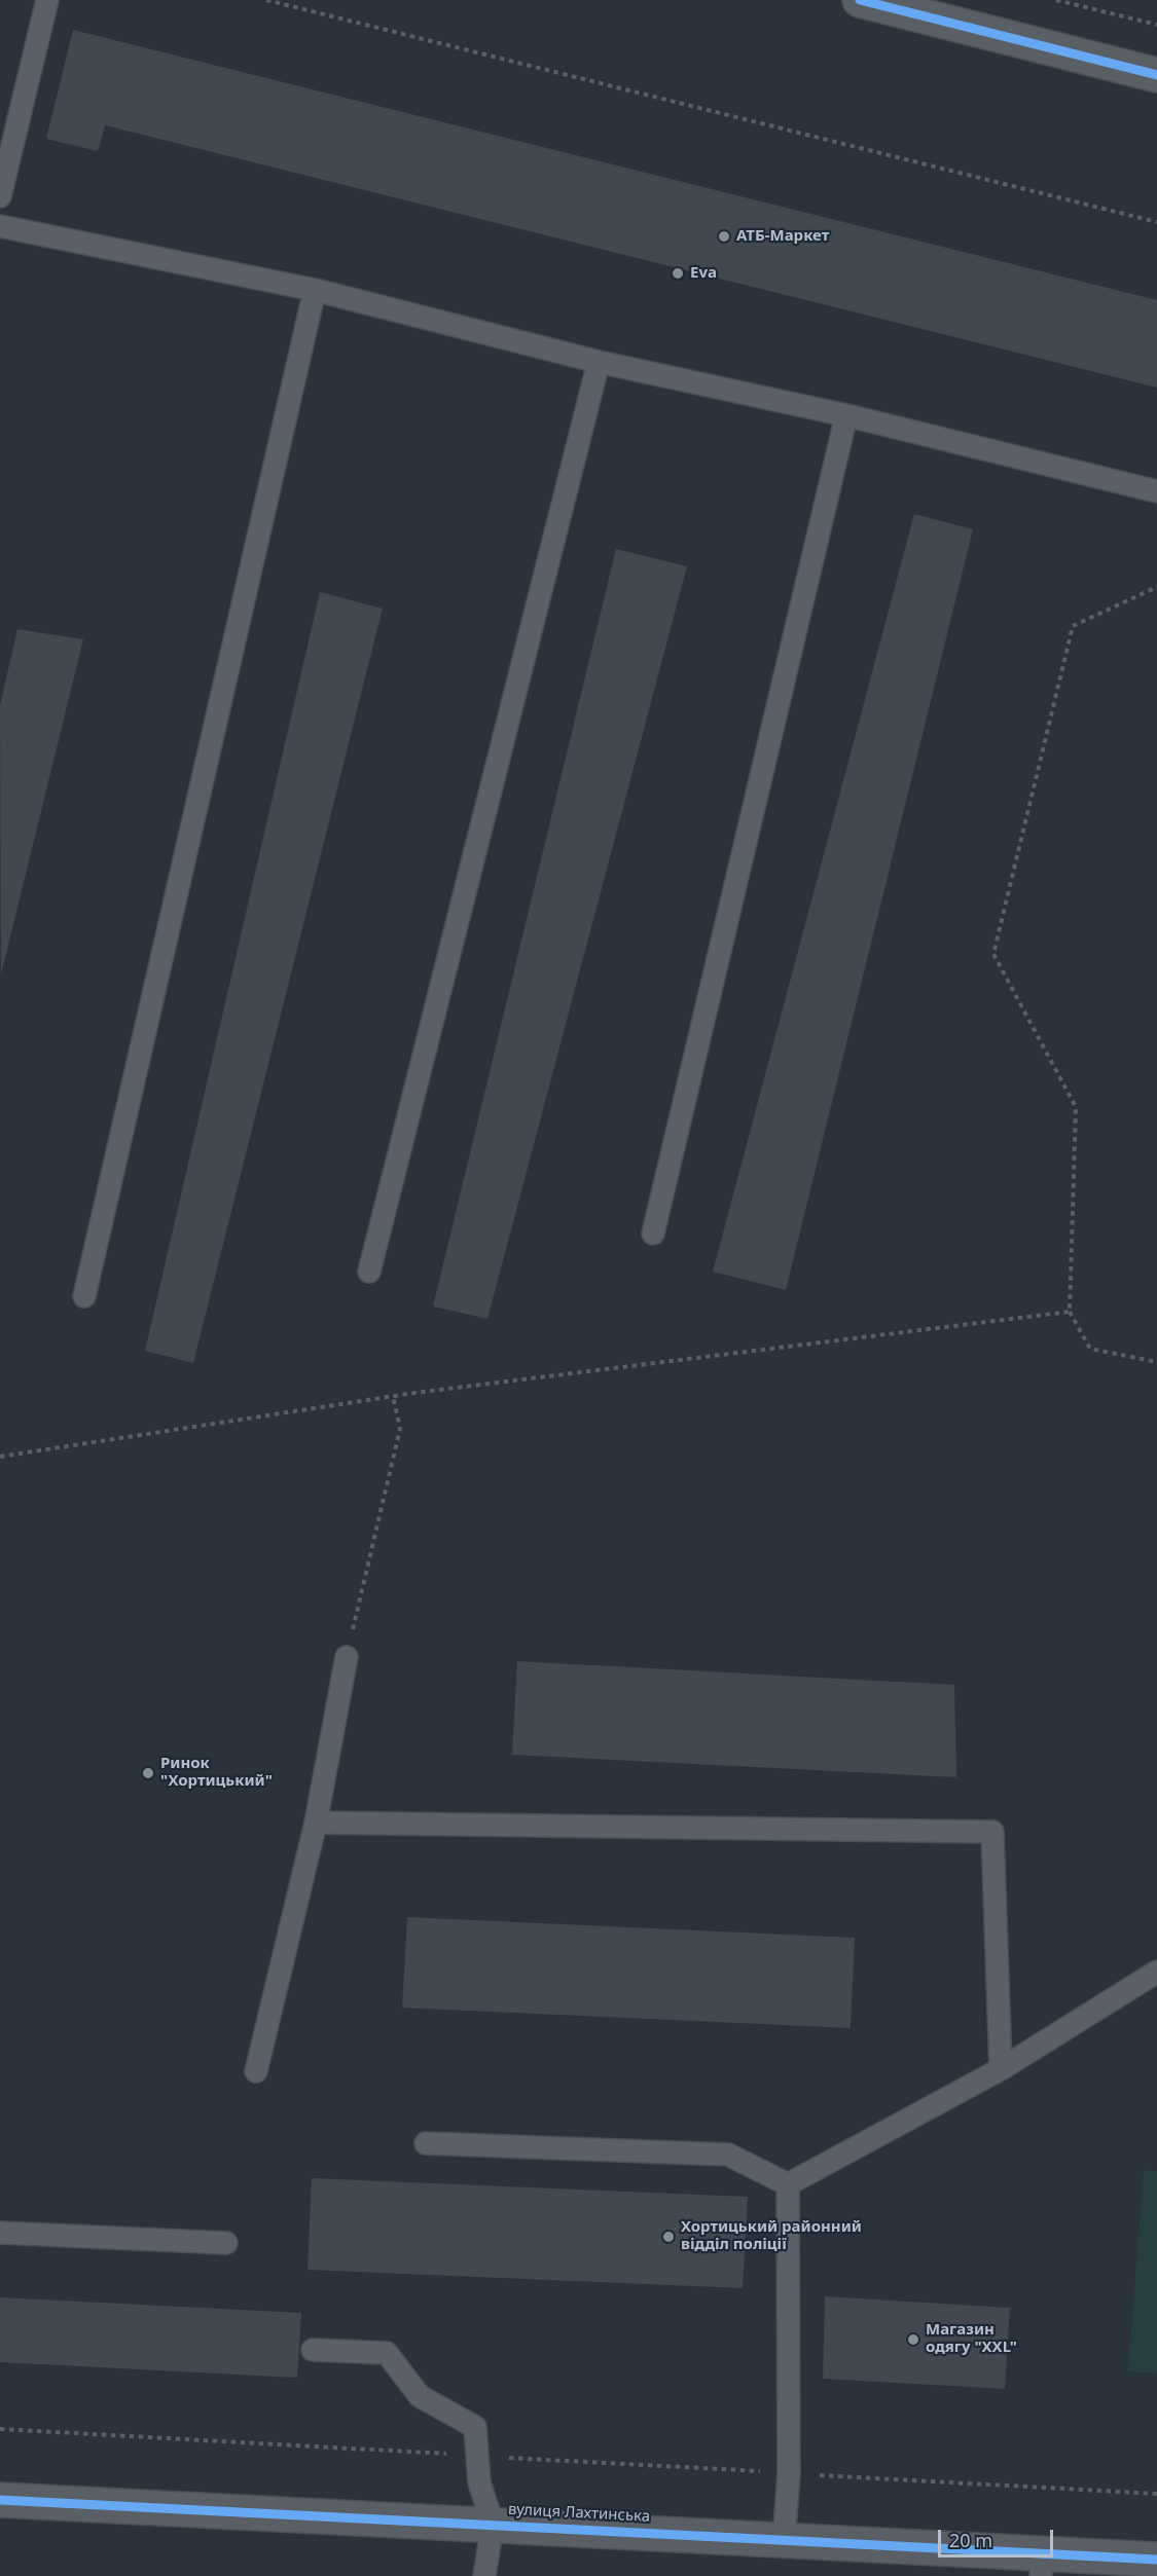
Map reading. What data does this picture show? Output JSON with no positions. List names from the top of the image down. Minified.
{"streets":{"street":["вулиця Лахтинська"]},"places":["АТБ-Маркет","Eva","Ринок \"Хортицький\"","Хортицький районний відділ поліції","Магазин одягу \"XXL\""],"scale_bar":"20 m"}
